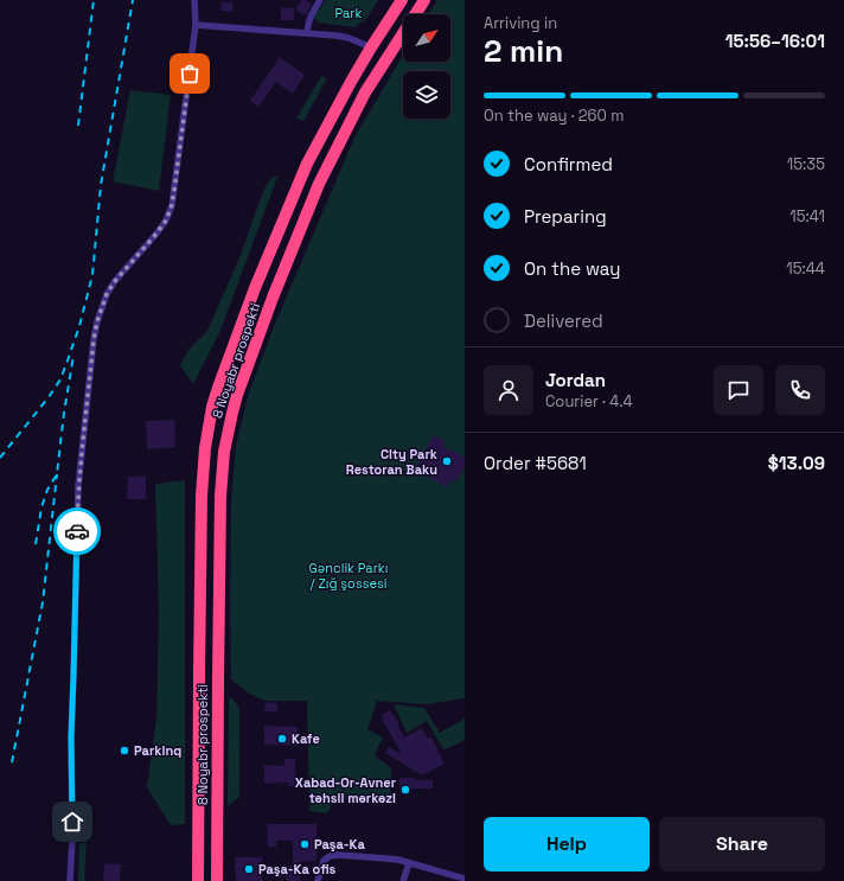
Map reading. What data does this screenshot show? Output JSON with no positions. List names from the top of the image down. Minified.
{"streets":{"highway":["8 Noyabr prospekti"]},"parks":["Park","Gənclik Parkı / Zığ şossesi"],"places":["City Park Restoran Baku","Kafe","Parkinq","Xabad-Or-Avner təhsil mərkəzi","Paşa-Ka","Paşa-Ka ofis"],"north":"top right","page":{"heading":["2 min","Arriving in","15:56–16:01"],"panel":["Jordan","Courier · 4.4","Order #5681","$13.09"],"bar":"On the way · 260 m","list":[["Confirmed","15:35"],["Preparing","15:41"],["On the way","15:44"],"Delivered"],"buttons":["Help","Share"]}}
